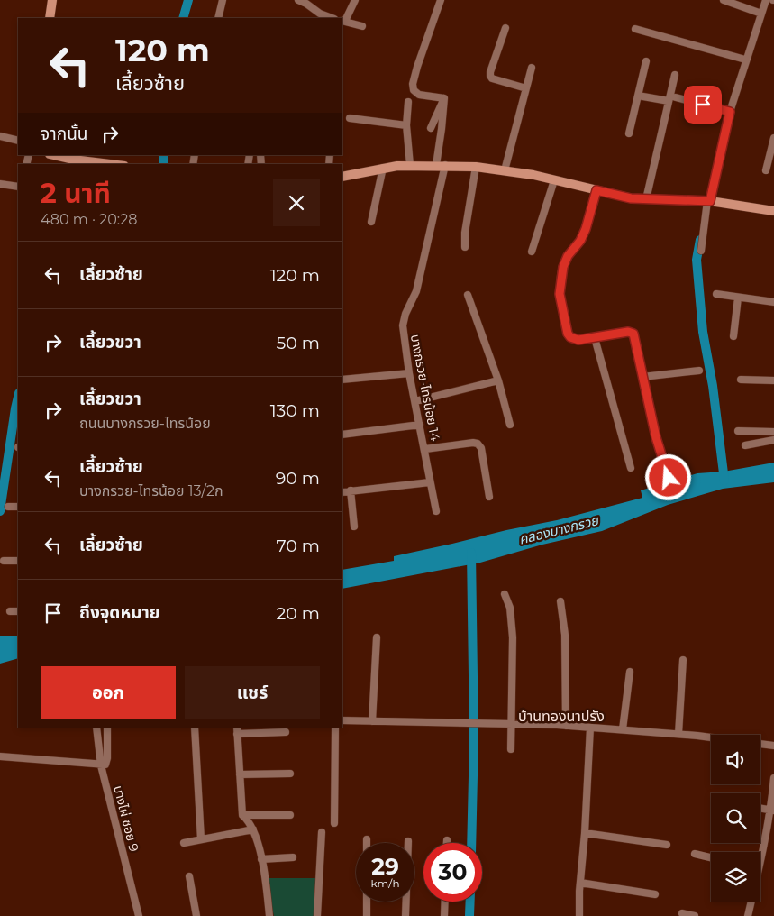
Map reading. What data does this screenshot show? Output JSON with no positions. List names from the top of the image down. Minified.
{"streets":{"street":["บางกรวย-ไทรน้อย 14","บางไผ่ ซอย 9"]},"districts":["บ้านทองนาปรัง"],"water":["คลองบางกรวย"],"page":{"turn":["120 m","เลี้ยวซ้าย"],"then":"จากนั้น","heading":["2 นาที","480 m · 20:28"],"list":[{"name":"เลี้ยวซ้าย","value":"120 m"},{"name":"เลี้ยวขวา","value":"50 m"},{"name":"เลี้ยวขวา","note":"ถนนบางกรวย-ไทรน้อย","value":"130 m"},{"name":"เลี้ยวซ้าย","note":"บางกรวย-ไทรน้อย 13/2ก","value":"90 m"},{"name":"เลี้ยวซ้าย","value":"70 m"},{"name":"ถึงจุดหมาย","value":"20 m"}],"buttons":["ออก","แชร์"],"speed":"29 km/h","limit":"30"}}
